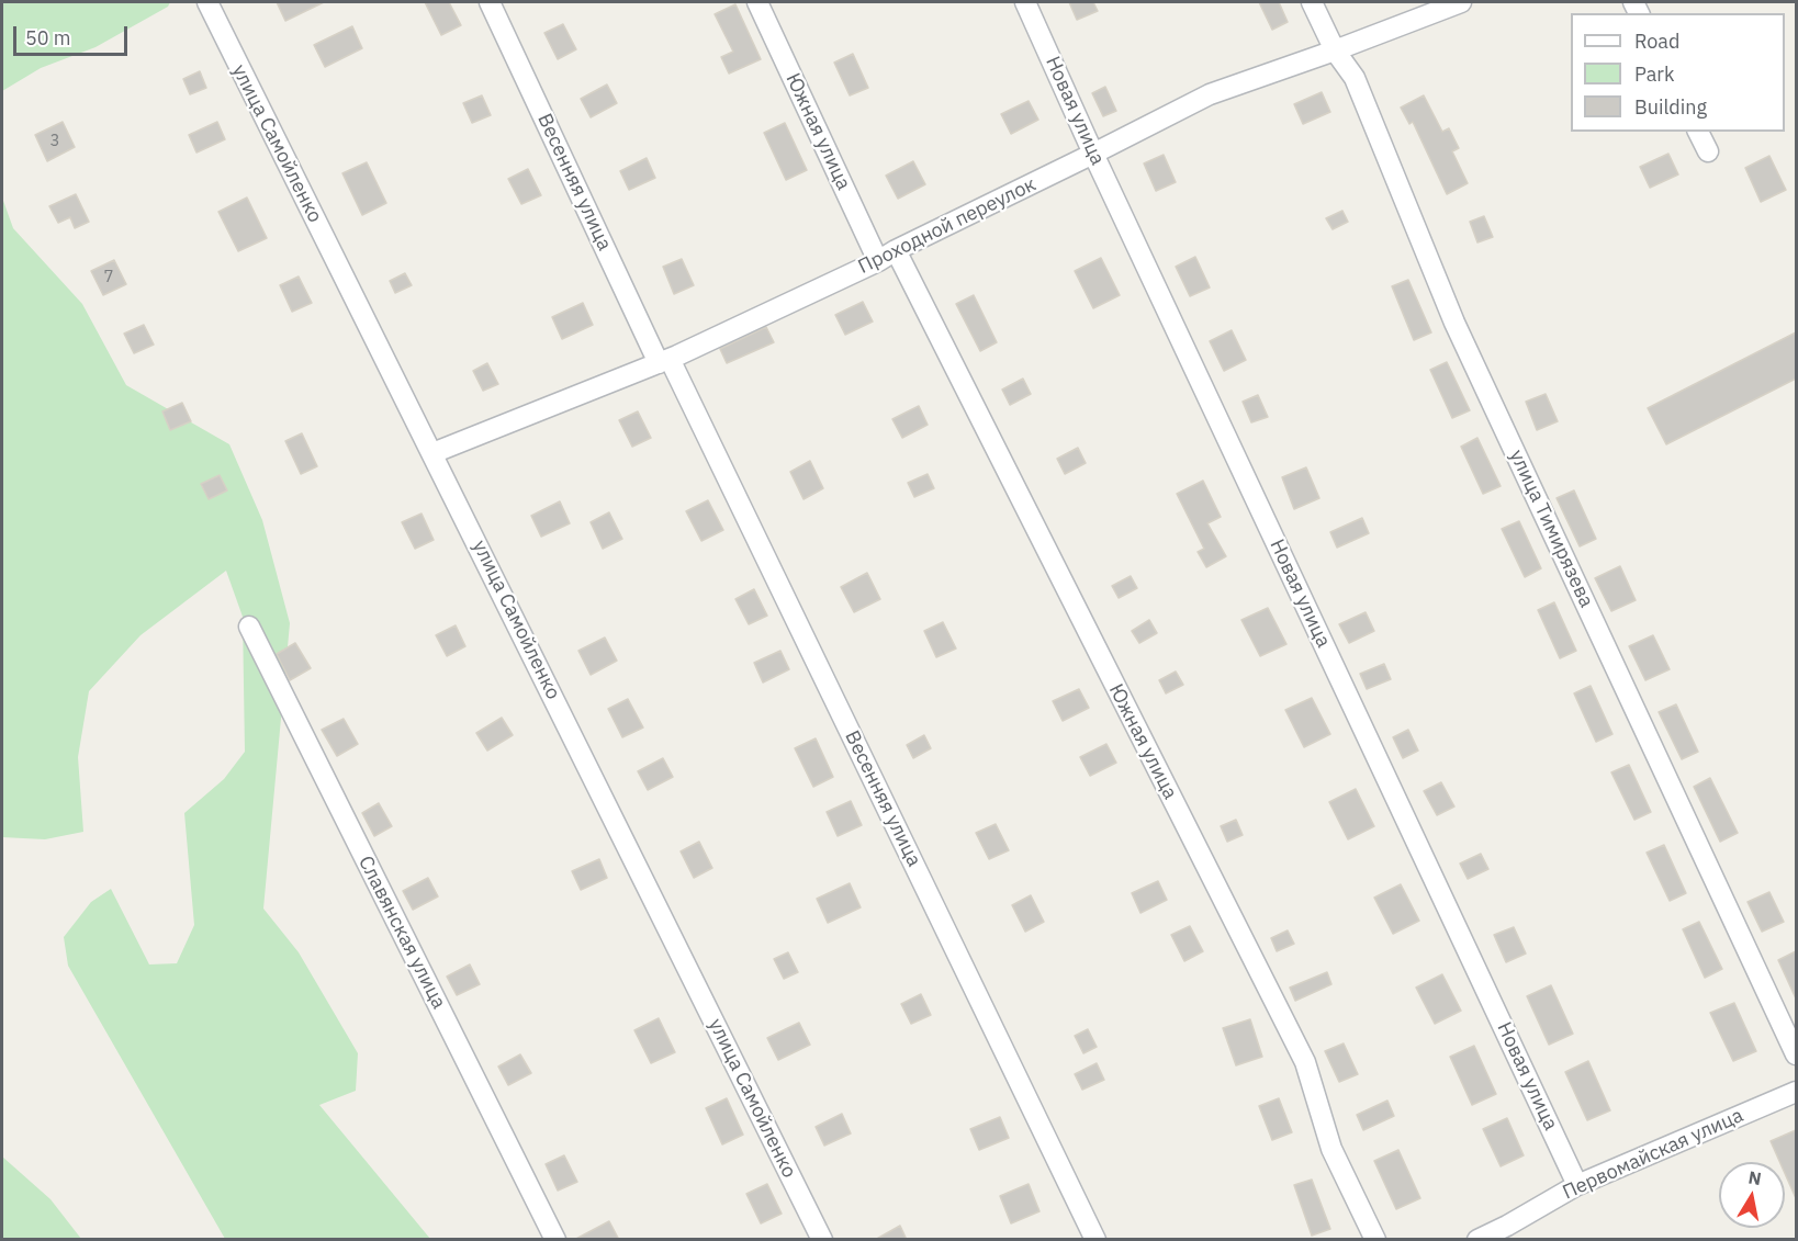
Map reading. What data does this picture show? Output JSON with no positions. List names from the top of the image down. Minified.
{"streets":{"street":["Новая улица","Южная улица","улица Самойленко","Весенняя улица","Проходной переулок","улица Тимирязева","Славянская улица","Первомайская улица"]},"crossings":[["Новая улица","Проходной переулок"],["Новая улица","Первомайская улица"],["Южная улица","Проходной переулок"],["улица Самойленко","Проходной переулок"],["Весенняя улица","Проходной переулок"],["Проходной переулок","улица Тимирязева"]],"house_numbers":["3","7"],"legend":["Road","Park","Building"],"scale_bar":"50 m","north":"top"}
